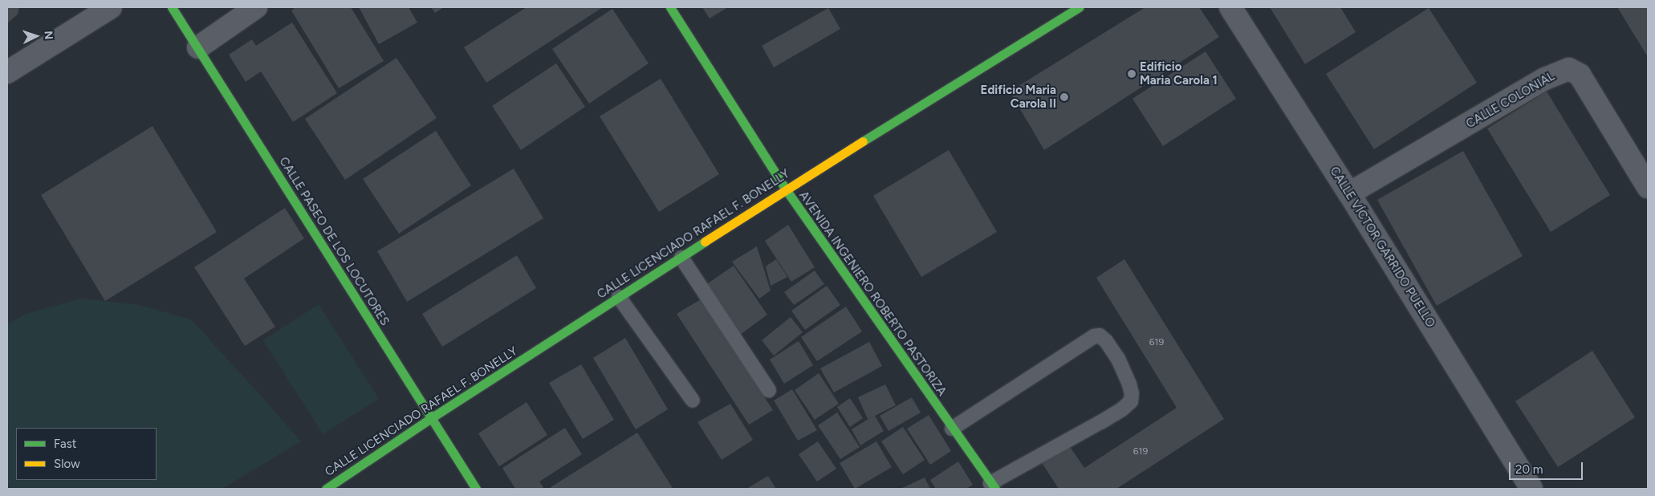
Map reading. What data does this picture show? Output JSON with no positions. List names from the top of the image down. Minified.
{"streets":{"street":["CALLE COLONIAL","CALLE LICENCIADO RAFAEL F. BONELLY","CALLE PASEO DE LOS LOCUTORES","CALLE VÍCTOR GARRIDO PUELLO","AVENIDA INGENIERO ROBERTO PASTORIZA"]},"crossings":[["CALLE COLONIAL","CALLE VÍCTOR GARRIDO PUELLO"],["CALLE LICENCIADO RAFAEL F. BONELLY","CALLE PASEO DE LOS LOCUTORES"],["CALLE LICENCIADO RAFAEL F. BONELLY","AVENIDA INGENIERO ROBERTO PASTORIZA"]],"places":["Edificio Maria Carola 1","Edificio Maria Carola II"],"house_numbers":["619","619"],"legend":["Fast","Slow"],"scale_bar":"20 m","north":"right"}
